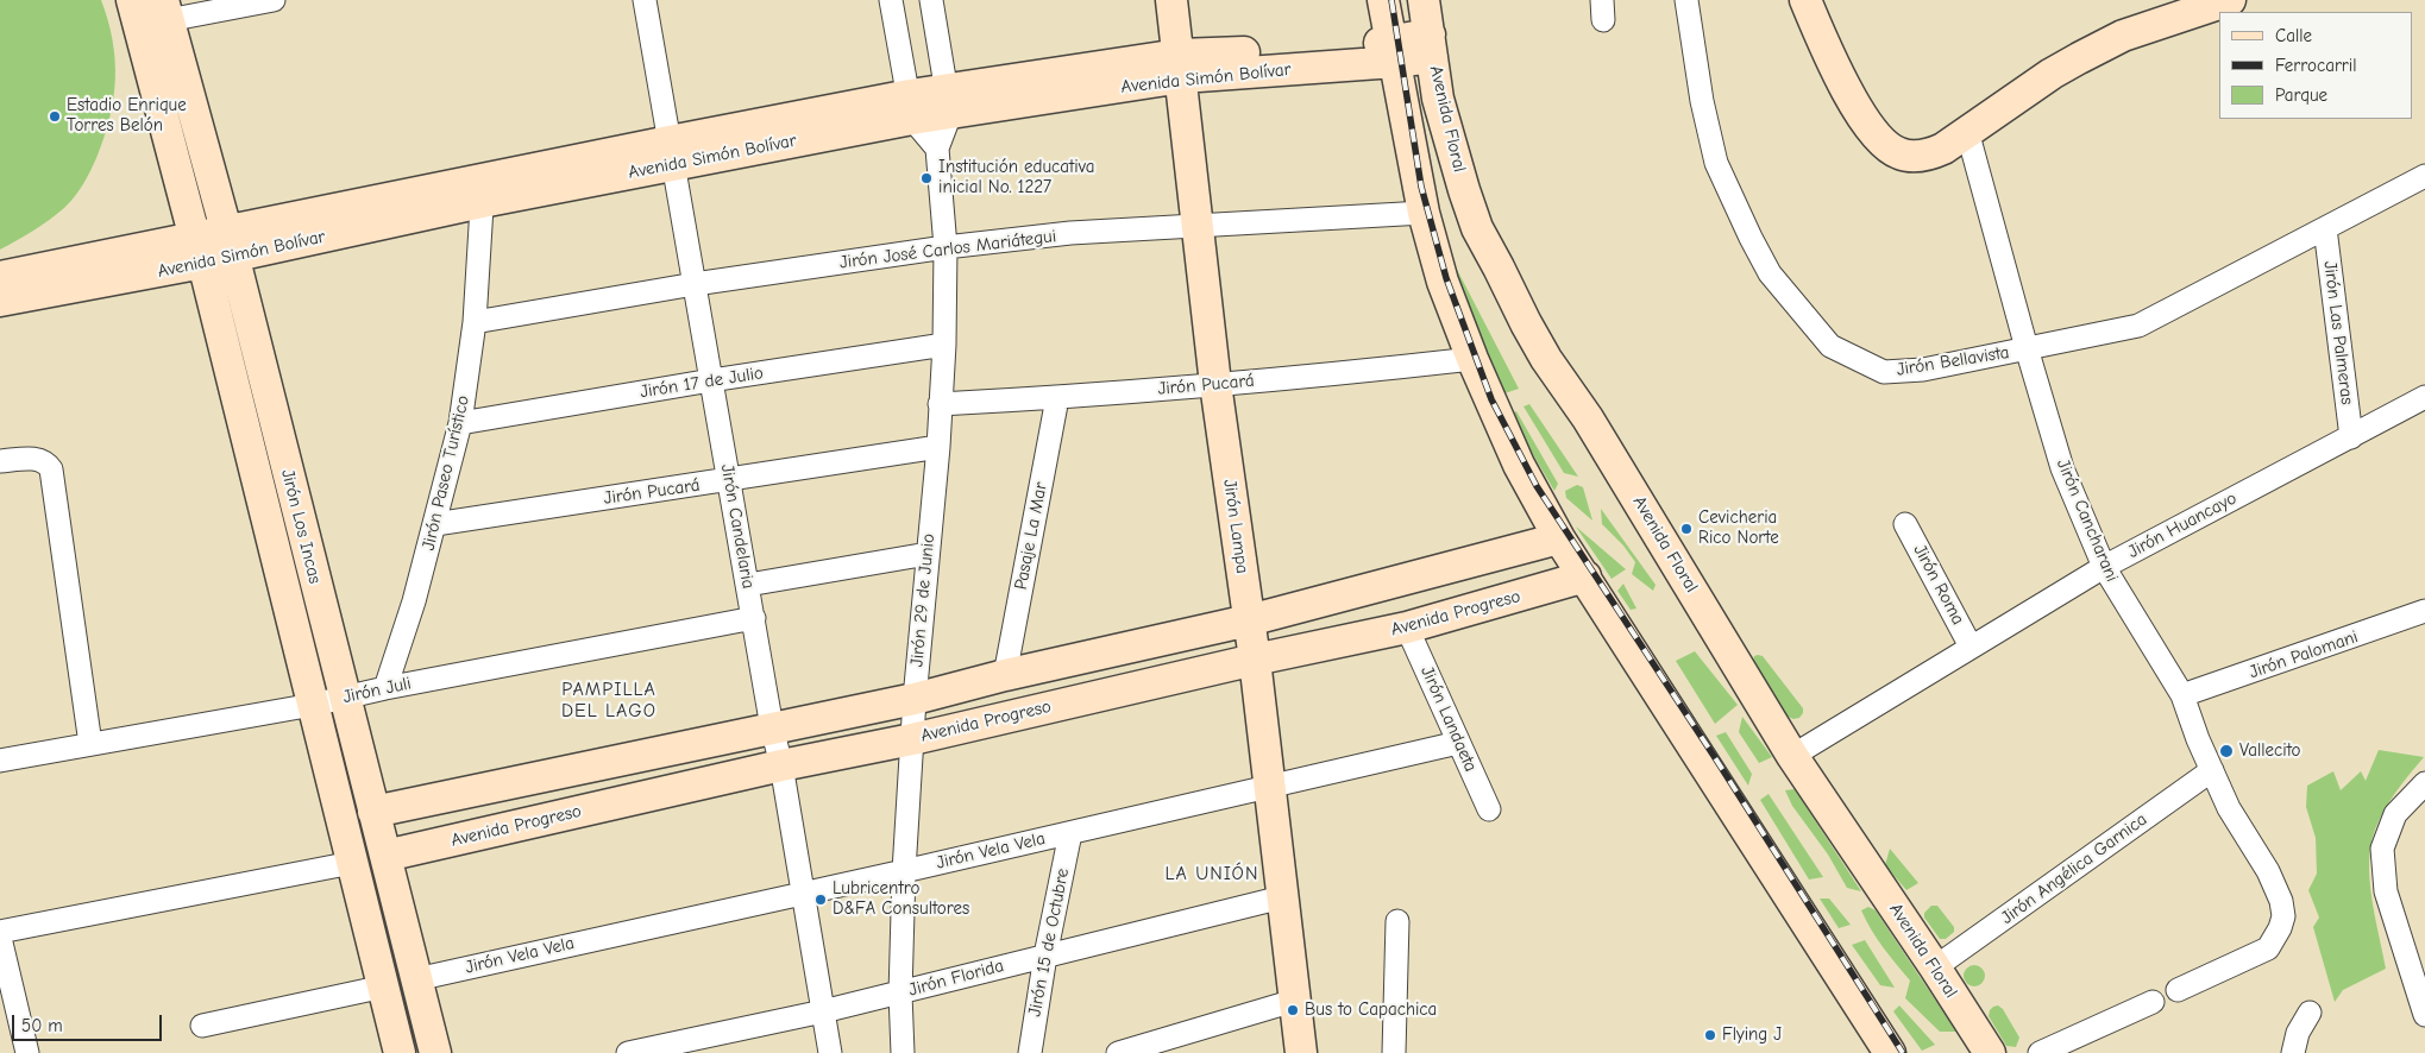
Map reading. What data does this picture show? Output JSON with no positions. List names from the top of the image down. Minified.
{"streets":{"street":["Avenida Simón Bolívar","Avenida Floral","Jirón José Carlos Mariátegui","Jirón Las Palmeras","Jirón Bellavista","Jirón 17 de Julio","Jirón Pucará","Jirón Paseo Turístico","Jirón Cancharani","Jirón Huancayo","Jirón Los Incas","Jirón Candelaria","Jirón Lampa","Pasaje La Mar","Jirón Roma","Jirón 29 de Junio","Avenida Progreso","Jirón Palomani","Jirón Juli","Jirón Landaeta","Jirón Vela Vela","Jirón Angélica Garnica","Jirón 15 de Octubre","Jirón Florida"]},"crossings":[["Avenida Simón Bolívar","Avenida Floral"],["Avenida Simón Bolívar","Jirón Paseo Turístico"],["Avenida Simón Bolívar","Jirón Los Incas"],["Avenida Simón Bolívar","Jirón Candelaria"],["Avenida Simón Bolívar","Jirón Lampa"],["Avenida Simón Bolívar","Jirón 29 de Junio"],["Avenida Floral","Jirón Huancayo"],["Avenida Floral","Jirón Angélica Garnica"],["Jirón José Carlos Mariátegui","Jirón Paseo Turístico"],["Jirón José Carlos Mariátegui","Jirón Candelaria"],["Jirón José Carlos Mariátegui","Jirón Lampa"],["Jirón José Carlos Mariátegui","Jirón 29 de Junio"],["Jirón Las Palmeras","Jirón Bellavista"],["Jirón Las Palmeras","Jirón Huancayo"],["Jirón Bellavista","Jirón Cancharani"],["Jirón 17 de Julio","Jirón Paseo Turístico"],["Jirón 17 de Julio","Jirón Candelaria"],["Jirón 17 de Julio","Jirón 29 de Junio"],["Jirón Pucará","Jirón Paseo Turístico"],["Jirón Pucará","Jirón Candelaria"],["Jirón Pucará","Jirón Lampa"],["Jirón Pucará","Pasaje La Mar"],["Jirón Pucará","Jirón 29 de Junio"],["Jirón Paseo Turístico","Jirón Juli"],["Jirón Cancharani","Jirón Huancayo"],["Jirón Cancharani","Jirón Palomani"],["Jirón Cancharani","Jirón Angélica Garnica"],["Jirón Huancayo","Jirón Roma"],["Jirón Los Incas","Avenida Progreso"],["Jirón Los Incas","Jirón Juli"],["Jirón Los Incas","Jirón Vela Vela"],["Jirón Candelaria","Avenida Progreso"],["Jirón Candelaria","Jirón Juli"],["Jirón Candelaria","Jirón Vela Vela"],["Jirón Candelaria","Jirón Florida"],["Jirón Lampa","Avenida Progreso"],["Jirón Lampa","Jirón Vela Vela"],["Jirón Lampa","Jirón Florida"],["Jirón 29 de Junio","Avenida Progreso"],["Jirón 29 de Junio","Jirón Vela Vela"],["Jirón 29 de Junio","Jirón Florida"],["Avenida Progreso","Jirón Landaeta"],["Jirón Landaeta","Jirón Vela Vela"],["Jirón Vela Vela","Jirón 15 de Octubre"],["Jirón 15 de Octubre","Jirón Florida"]],"districts":["PAMPILLA DEL LAGO","LA UNIÓN"],"places":["Estadio Enrique Torres Belón","Institución educativa inicial No. 1227","Cevicheria Rico Norte","Vallecito","Lubricentro D&FA Consultores","Bus to Capachica","Flying J"],"legend":["Calle","Ferrocarril","Parque"],"scale_bar":"50 m"}
